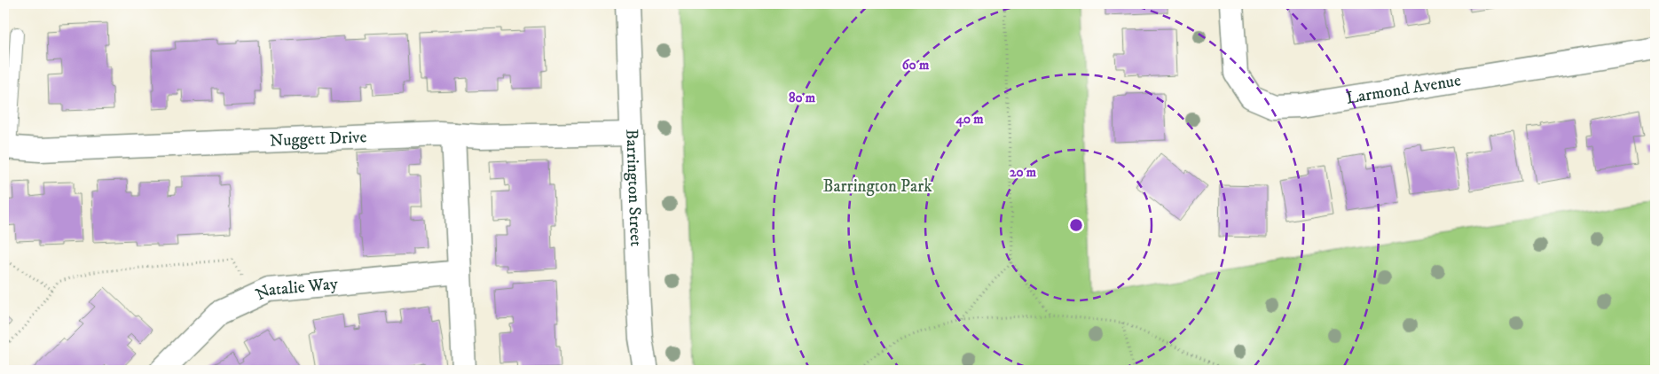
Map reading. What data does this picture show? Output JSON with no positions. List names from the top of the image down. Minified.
{"streets":{"street":["Larmond Avenue","Nuggett Drive","Barrington Street","Natalie Way"]},"crossings":[["Nuggett Drive","Barrington Street"]],"parks":["Barrington Park"],"rings":["60 m","80 m","40 m","20 m"]}
